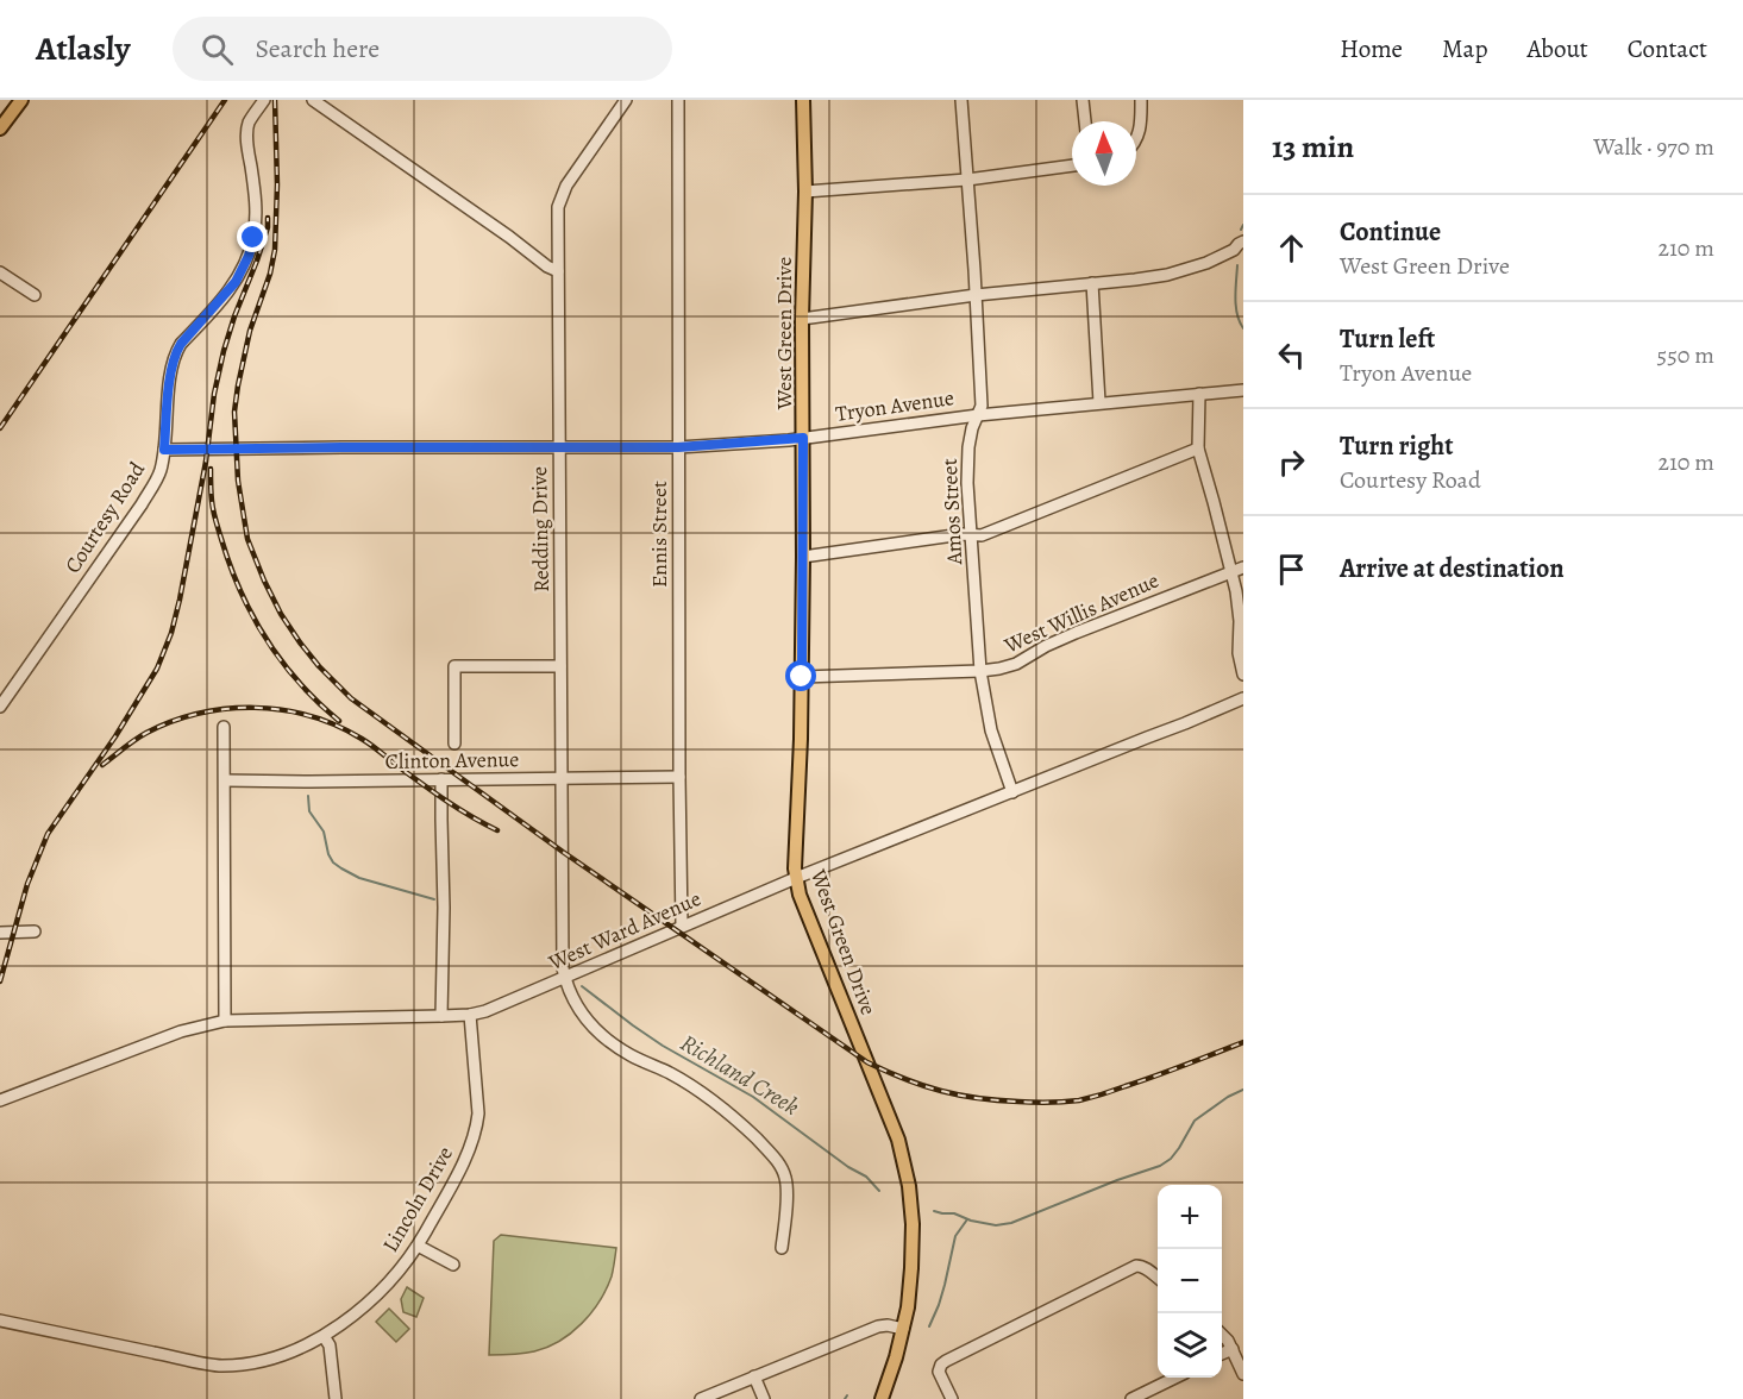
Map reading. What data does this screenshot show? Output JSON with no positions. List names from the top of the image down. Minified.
{"streets":{"main road":["West Green Drive"],"street":["Tryon Avenue","Amos Street","Courtesy Road","Redding Drive","Ennis Street","West Willis Avenue","Clinton Avenue","West Ward Avenue","Lincoln Drive"]},"crossings":[["West Green Drive","Tryon Avenue"],["West Green Drive","West Willis Avenue"],["West Green Drive","West Ward Avenue"],["Tryon Avenue","Amos Street"],["Tryon Avenue","Courtesy Road"],["Tryon Avenue","Redding Drive"],["Tryon Avenue","Ennis Street"],["Amos Street","West Willis Avenue"],["Amos Street","West Ward Avenue"],["Redding Drive","Clinton Avenue"],["Redding Drive","West Ward Avenue"],["Ennis Street","Clinton Avenue"],["Ennis Street","West Ward Avenue"],["West Ward Avenue","Lincoln Drive"]],"water":["Richland Creek"],"north":"top","page":{"header":"Atlasly","search":"Search here","nav":["Home","Map","About","Contact"],"heading":["13 min","Walk · 970 m"],"list":[["Continue","West Green Drive","210 m"],["Turn left","Tryon Avenue","550 m"],["Turn right","Courtesy Road","210 m"],"Arrive at destination"],"map_buttons":["+","−"]}}
